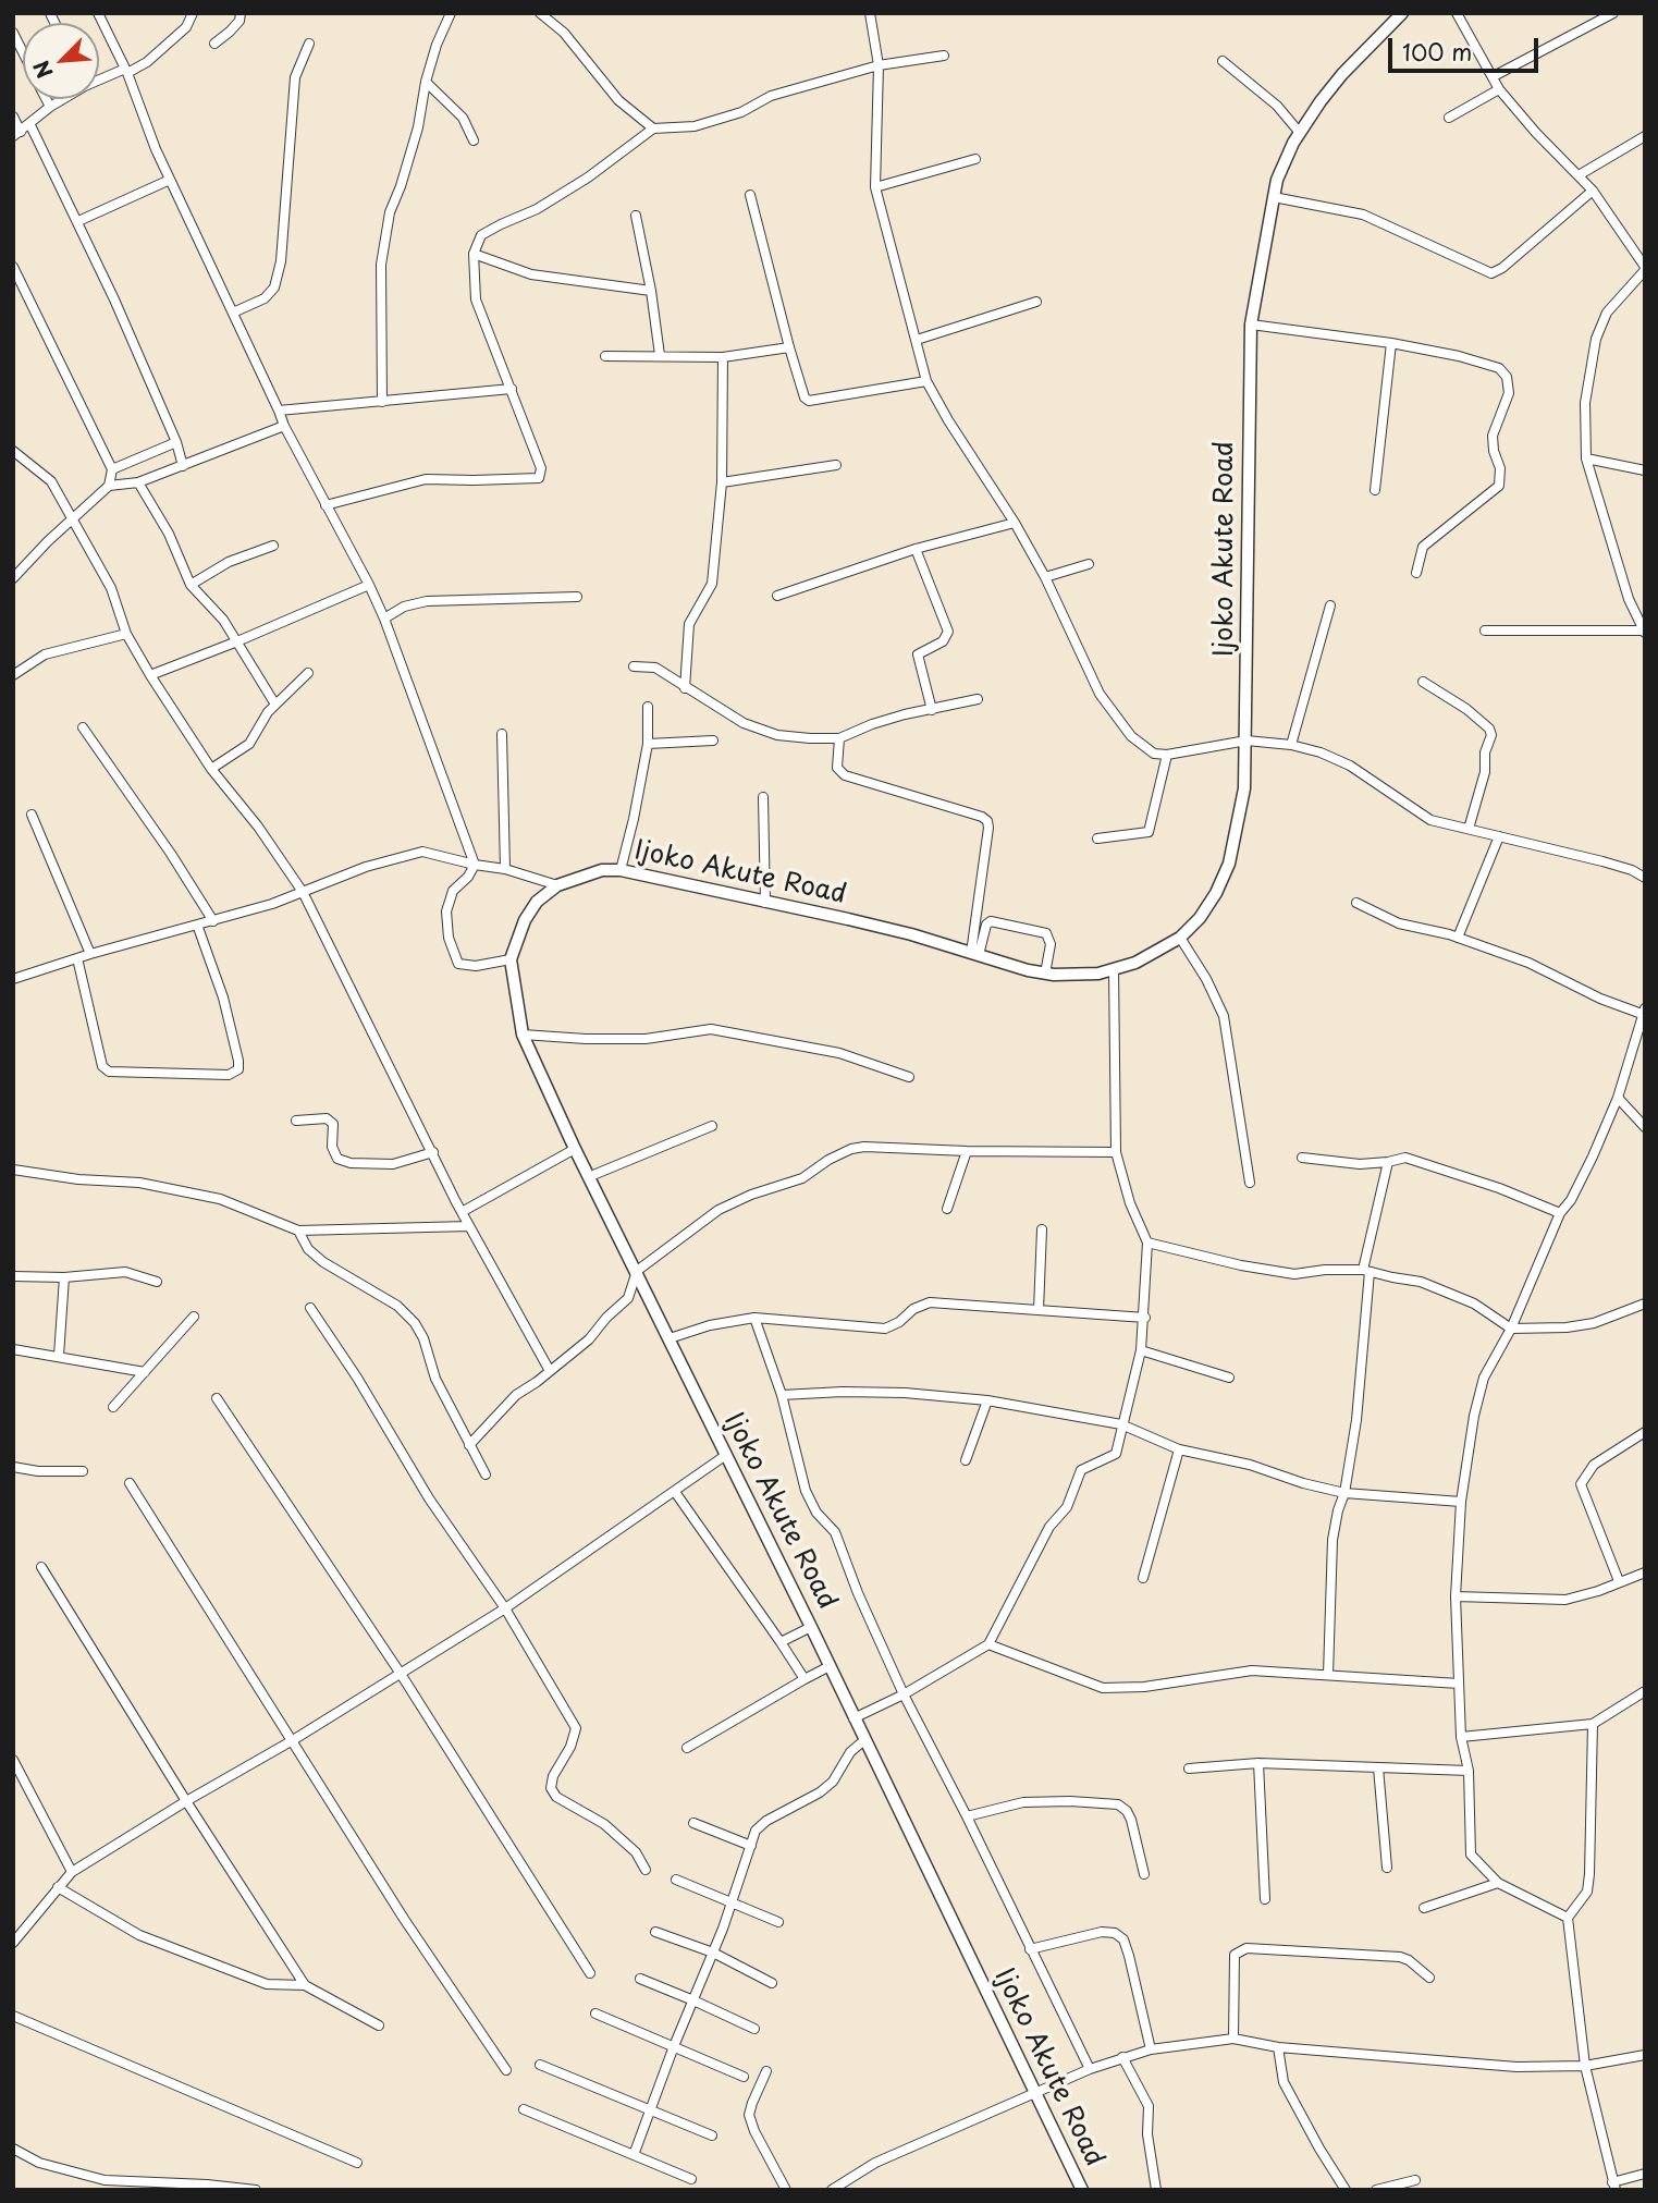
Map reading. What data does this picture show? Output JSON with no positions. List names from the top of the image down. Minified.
{"streets":{"main road":["Ijoko Akute Road"]},"scale_bar":"100 m","north":"bottom left"}
